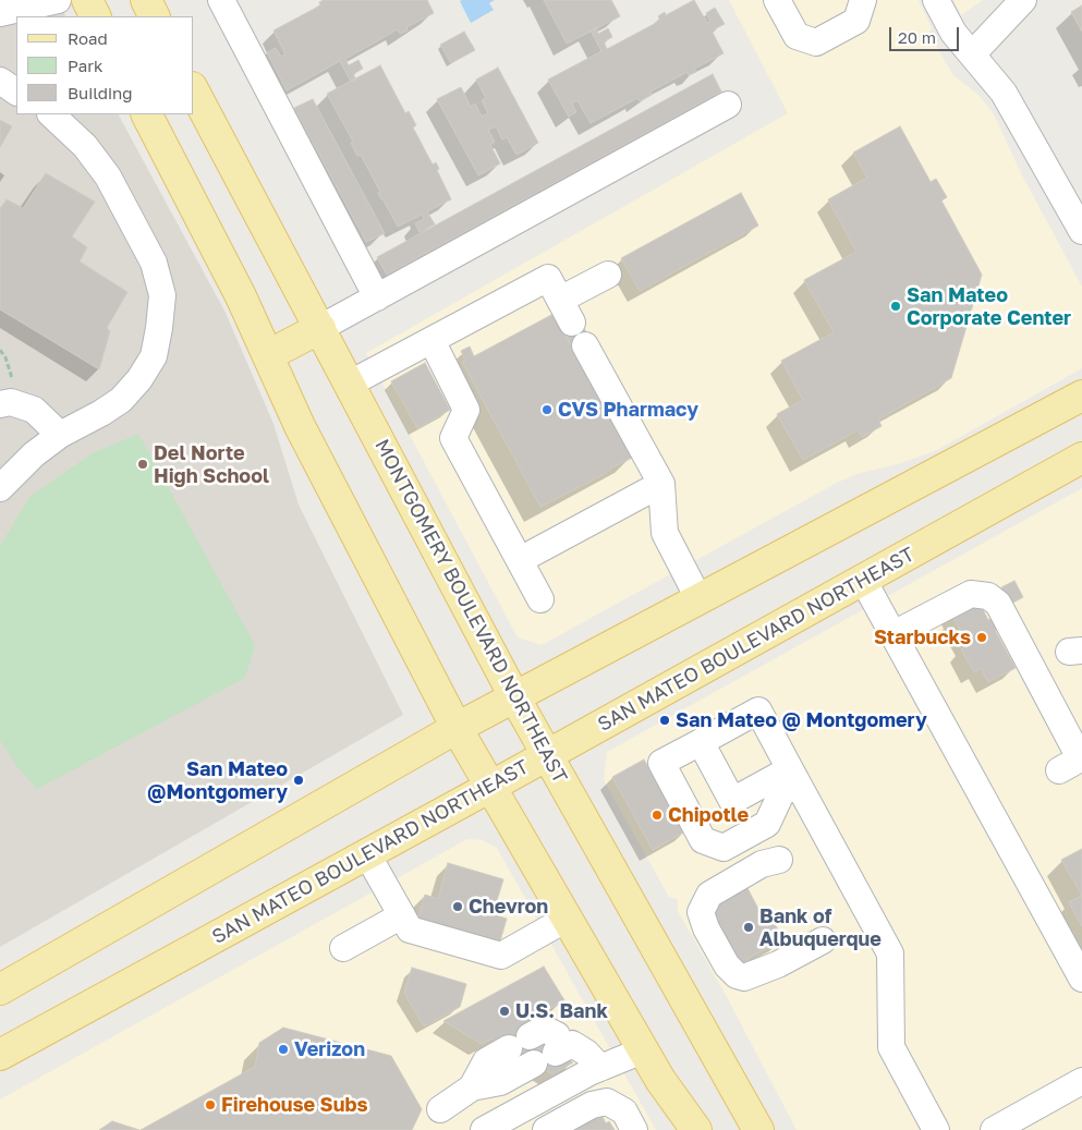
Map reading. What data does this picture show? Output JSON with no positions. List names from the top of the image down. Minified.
{"streets":{"main road":["MONTGOMERY BOULEVARD NORTHEAST","SAN MATEO BOULEVARD NORTHEAST"]},"crossings":[["MONTGOMERY BOULEVARD NORTHEAST","SAN MATEO BOULEVARD NORTHEAST"]],"places":["San Mateo Corporate Center","CVS Pharmacy","Del Norte High School","Starbucks","San Mateo @ Montgomery","San Mateo @Montgomery","Chipotle","Chevron","Bank of Albuquerque","U.S. Bank","Verizon","Firehouse Subs"],"legend":["Road","Park","Building"],"scale_bar":"20 m"}
